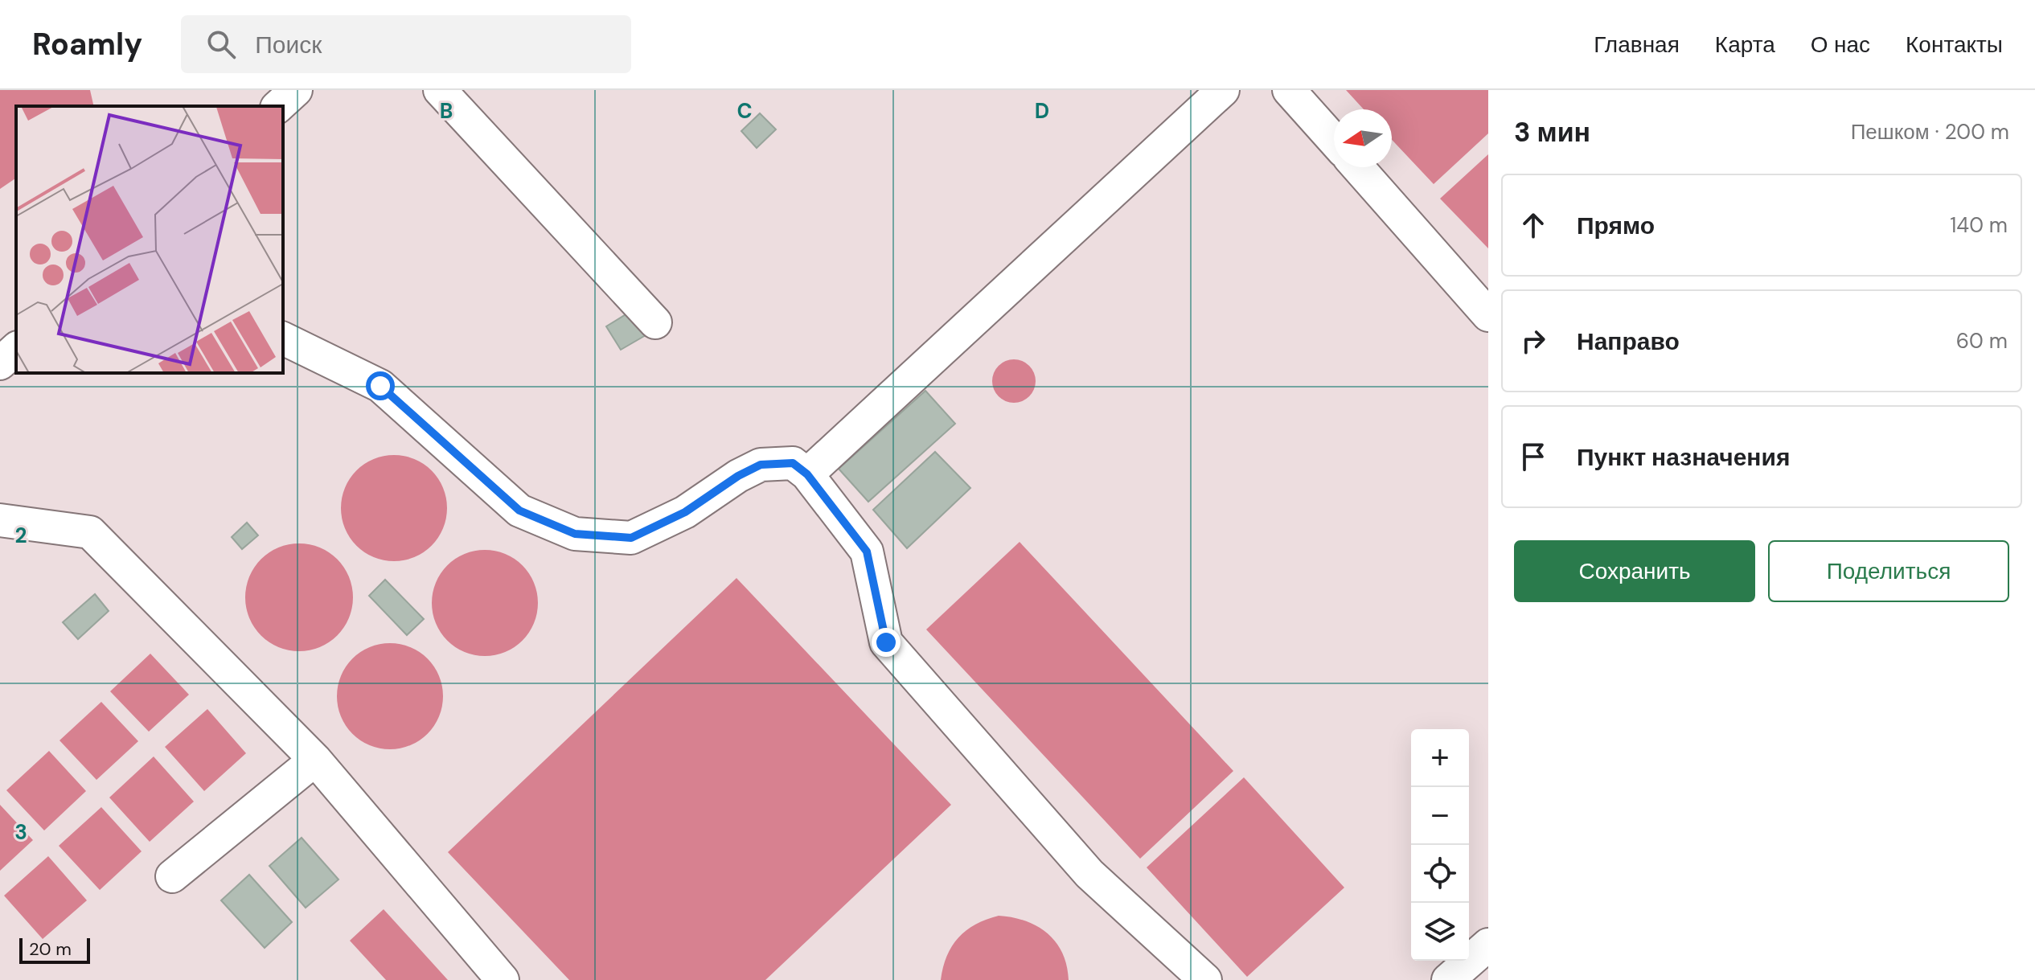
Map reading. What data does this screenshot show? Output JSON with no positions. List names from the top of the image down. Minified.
{"scale_bar":"20 m","north":"left","page":{"header":"Roamly","search":"Поиск","nav":["Главная","Карта","О нас","Контакты"],"heading":["3 мин","Пешком · 200 m"],"list":[["Прямо","140 m"],["Направо","60 m"],"Пункт назначения"],"buttons":["Сохранить","Поделиться"],"map_buttons":["+","−"],"scale":"20 m"},"grid":{"columns":["B","C","D"],"rows":["2","3"]}}
